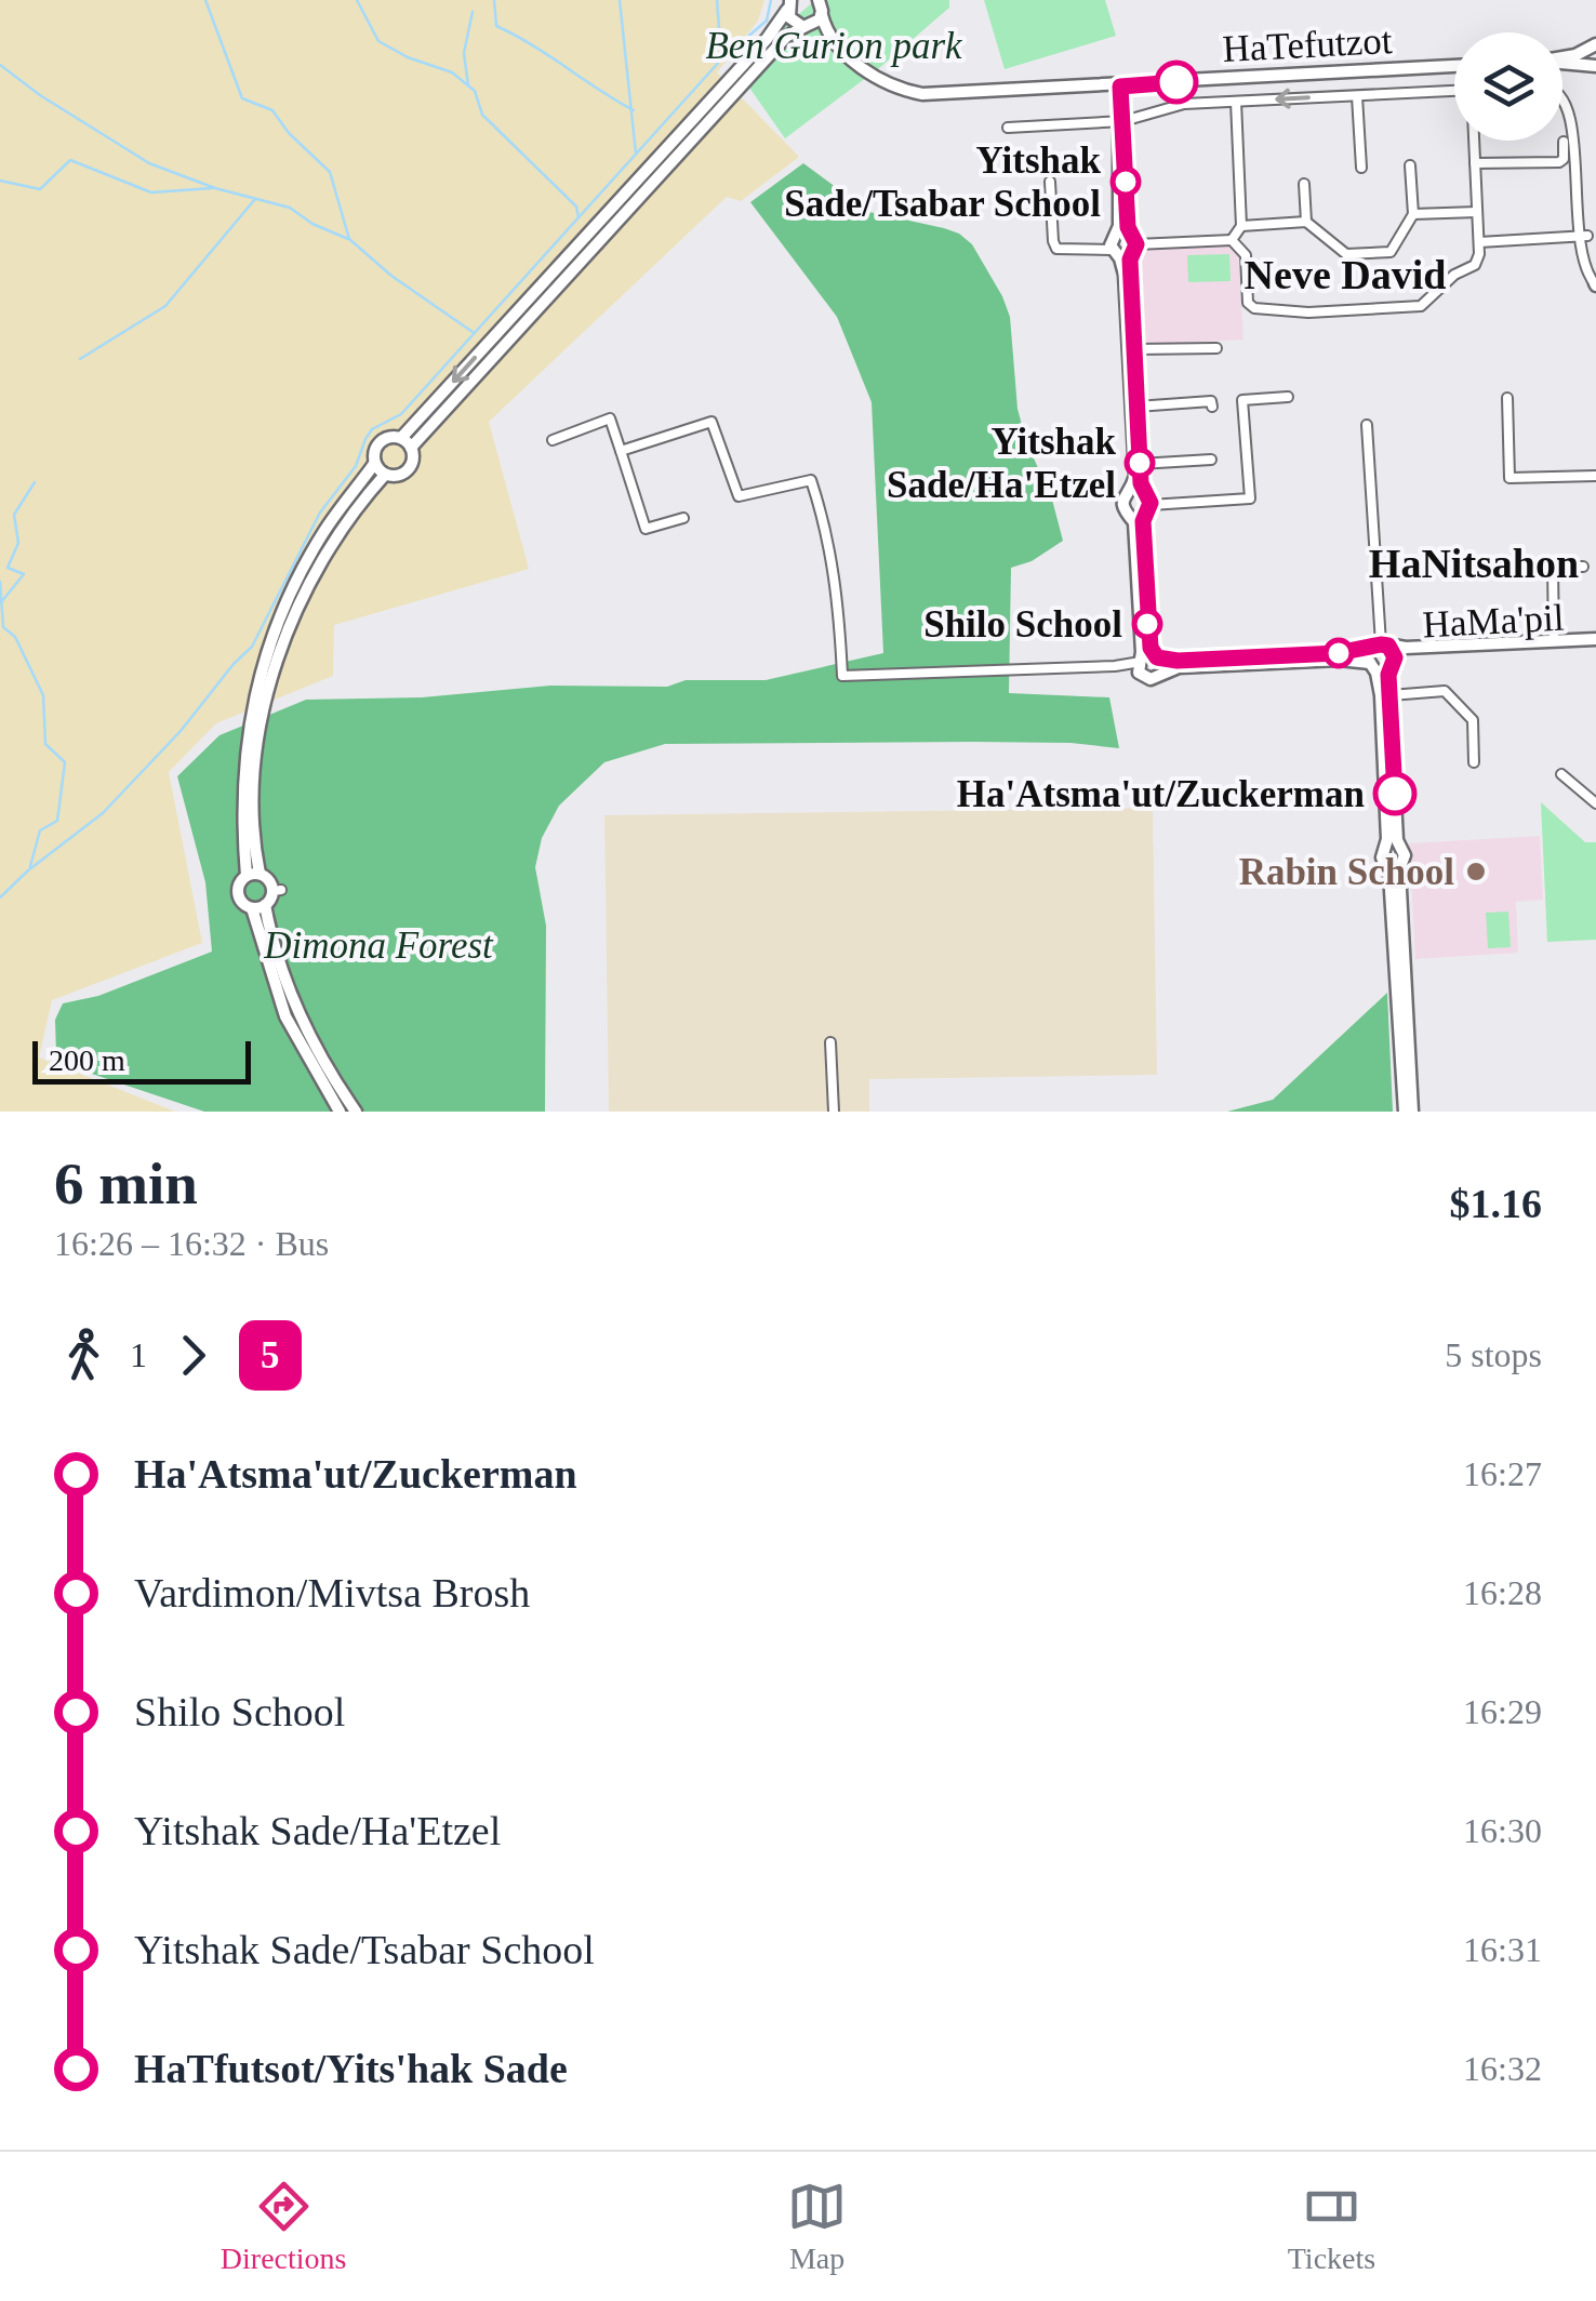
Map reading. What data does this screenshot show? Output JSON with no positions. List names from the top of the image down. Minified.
{"streets":{"main road":["HaTefutzot","HaMa'pil"]},"districts":["Neve David","HaNitsahon"],"parks":["Ben Gurion park","Dimona Forest"],"places":["Yitshak Sade/Tsabar School","Yitshak Sade/Ha'Etzel","Shilo School","Ha'Atsma'ut/Zuckerman","Rabin School"],"lines":["bus line 5"],"scale_bar":"200 m","page":{"scale":"200 m","heading":["6 min","16:26 – 16:32 · Bus","$1.16"],"legs":["1","5","5 stops"],"list":[{"name":"Ha'Atsma'ut/Zuckerman","value":"16:27"},{"name":"Vardimon/Mivtsa Brosh","value":"16:28"},{"name":"Shilo School","value":"16:29"},{"name":"Yitshak Sade/Ha'Etzel","value":"16:30"},{"name":"Yitshak Sade/Tsabar School","value":"16:31"},{"name":"HaTfutsot/Yits'hak Sade","value":"16:32"}],"tabs":["Directions","Map","Tickets"]}}
